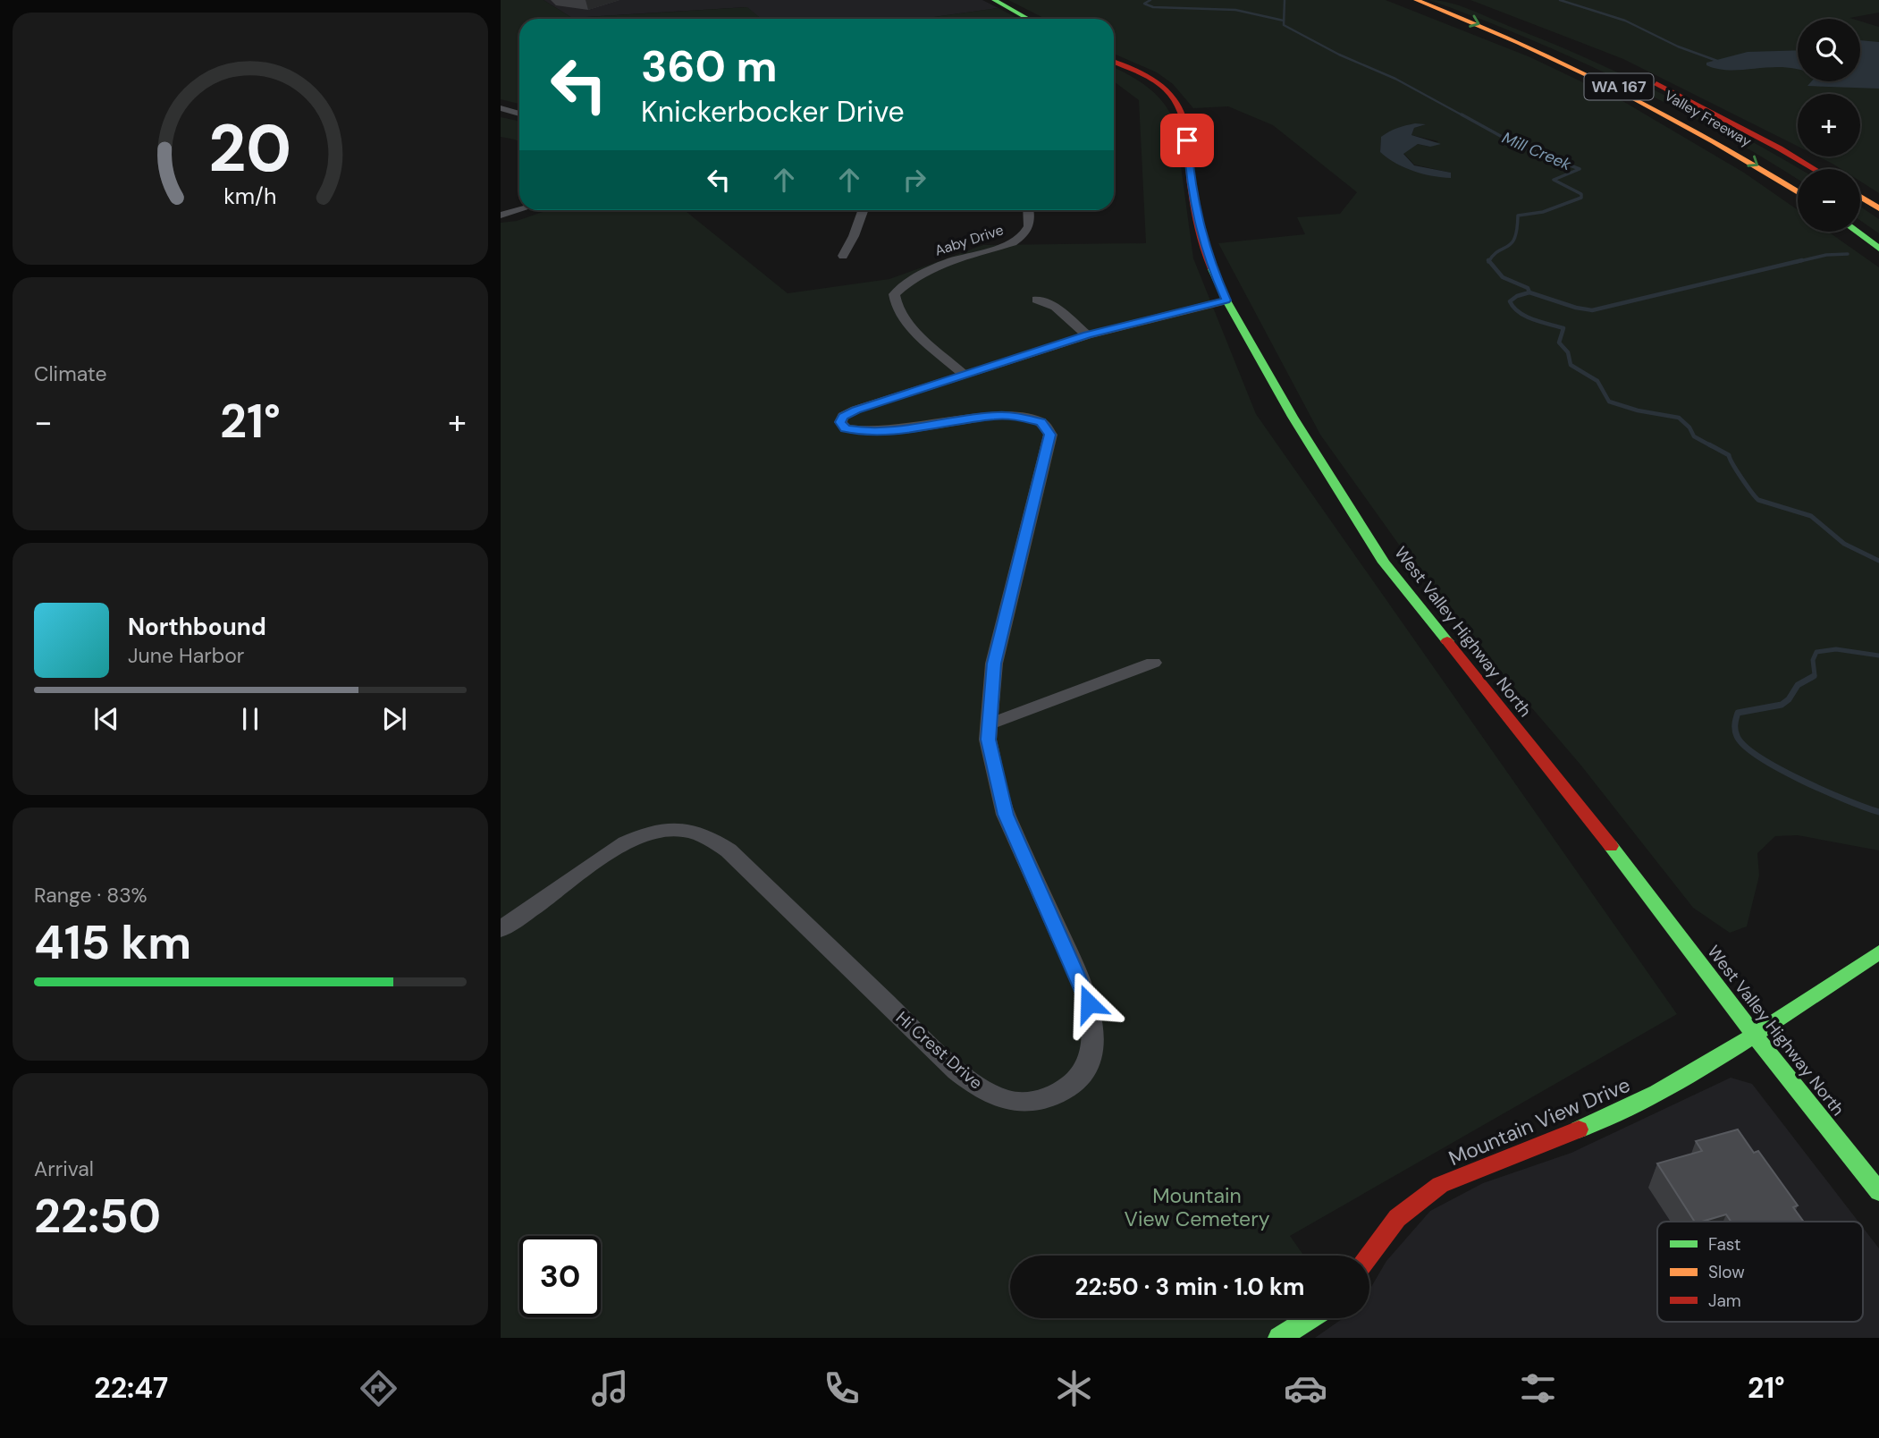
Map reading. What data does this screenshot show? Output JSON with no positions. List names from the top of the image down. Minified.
{"streets":{"main road":["WA 167","Valley Freeway","West Valley Highway North","Mountain View Drive"],"street":["Aaby Drive","Hi Crest Drive"]},"crossings":[["Aaby Drive","Hi Crest Drive"],["West Valley Highway North","Mountain View Drive"]],"water":["Mill Creek"],"parks":["Mountain View Cemetery"],"legend":["Fast","Slow","Jam"],"page":{"map_buttons":["+","−"],"turn":["360 m","Knickerbocker Drive"],"tile":["Climate",["Range · 83%","415 km"],["Arrival","22:50"]],"heat":["−","21°","+"],"song":["Northbound","June Harbor"],"limit":"30","trip":"22:50 · 3 min · 1.0 km","tabs":["22:47","21°"],"gauge":["20","km/h"]}}
